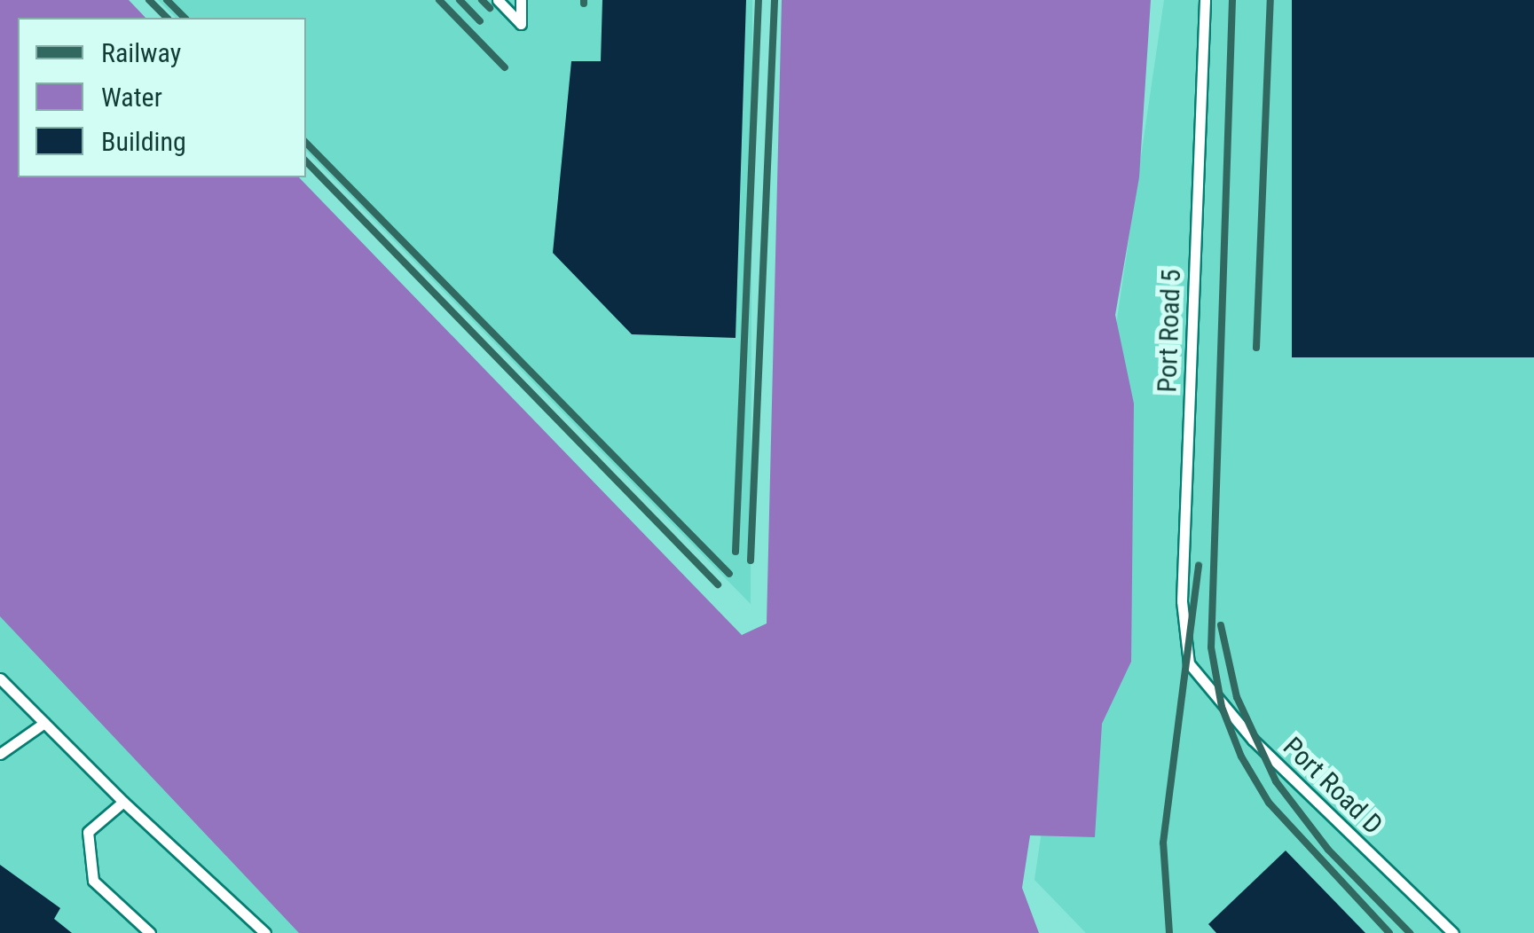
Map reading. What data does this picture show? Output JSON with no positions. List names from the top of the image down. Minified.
{"streets":{"lane":["Port Road 5","Port Road D"]},"crossings":[["Port Road 5","Port Road D"]],"legend":["Railway","Water","Building"]}
